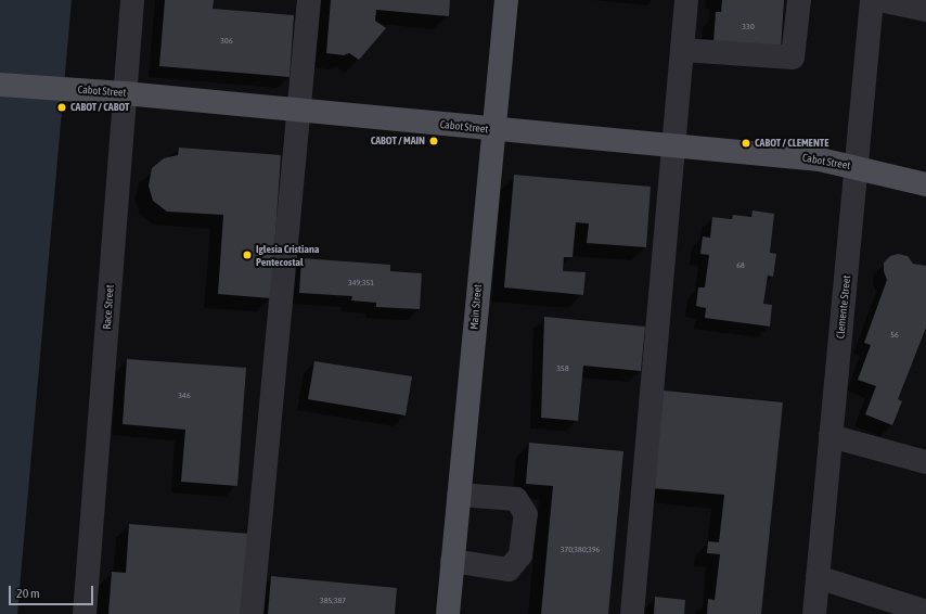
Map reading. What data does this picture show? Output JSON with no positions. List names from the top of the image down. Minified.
{"streets":{"main road":["Cabot Street","Main Street"],"street":["Race Street","Clemente Street"]},"crossings":[["Cabot Street","Race Street"],["Cabot Street","Main Street"],["Cabot Street","Clemente Street"]],"places":["CABOT / CABOT","CABOT / MAIN","CABOT / CLEMENTE","Iglesia Cristiana Pentecostal"],"house_numbers":["330","306","68","349;351","56","358","346","370;380;396","385;387"],"scale_bar":"20 m"}
